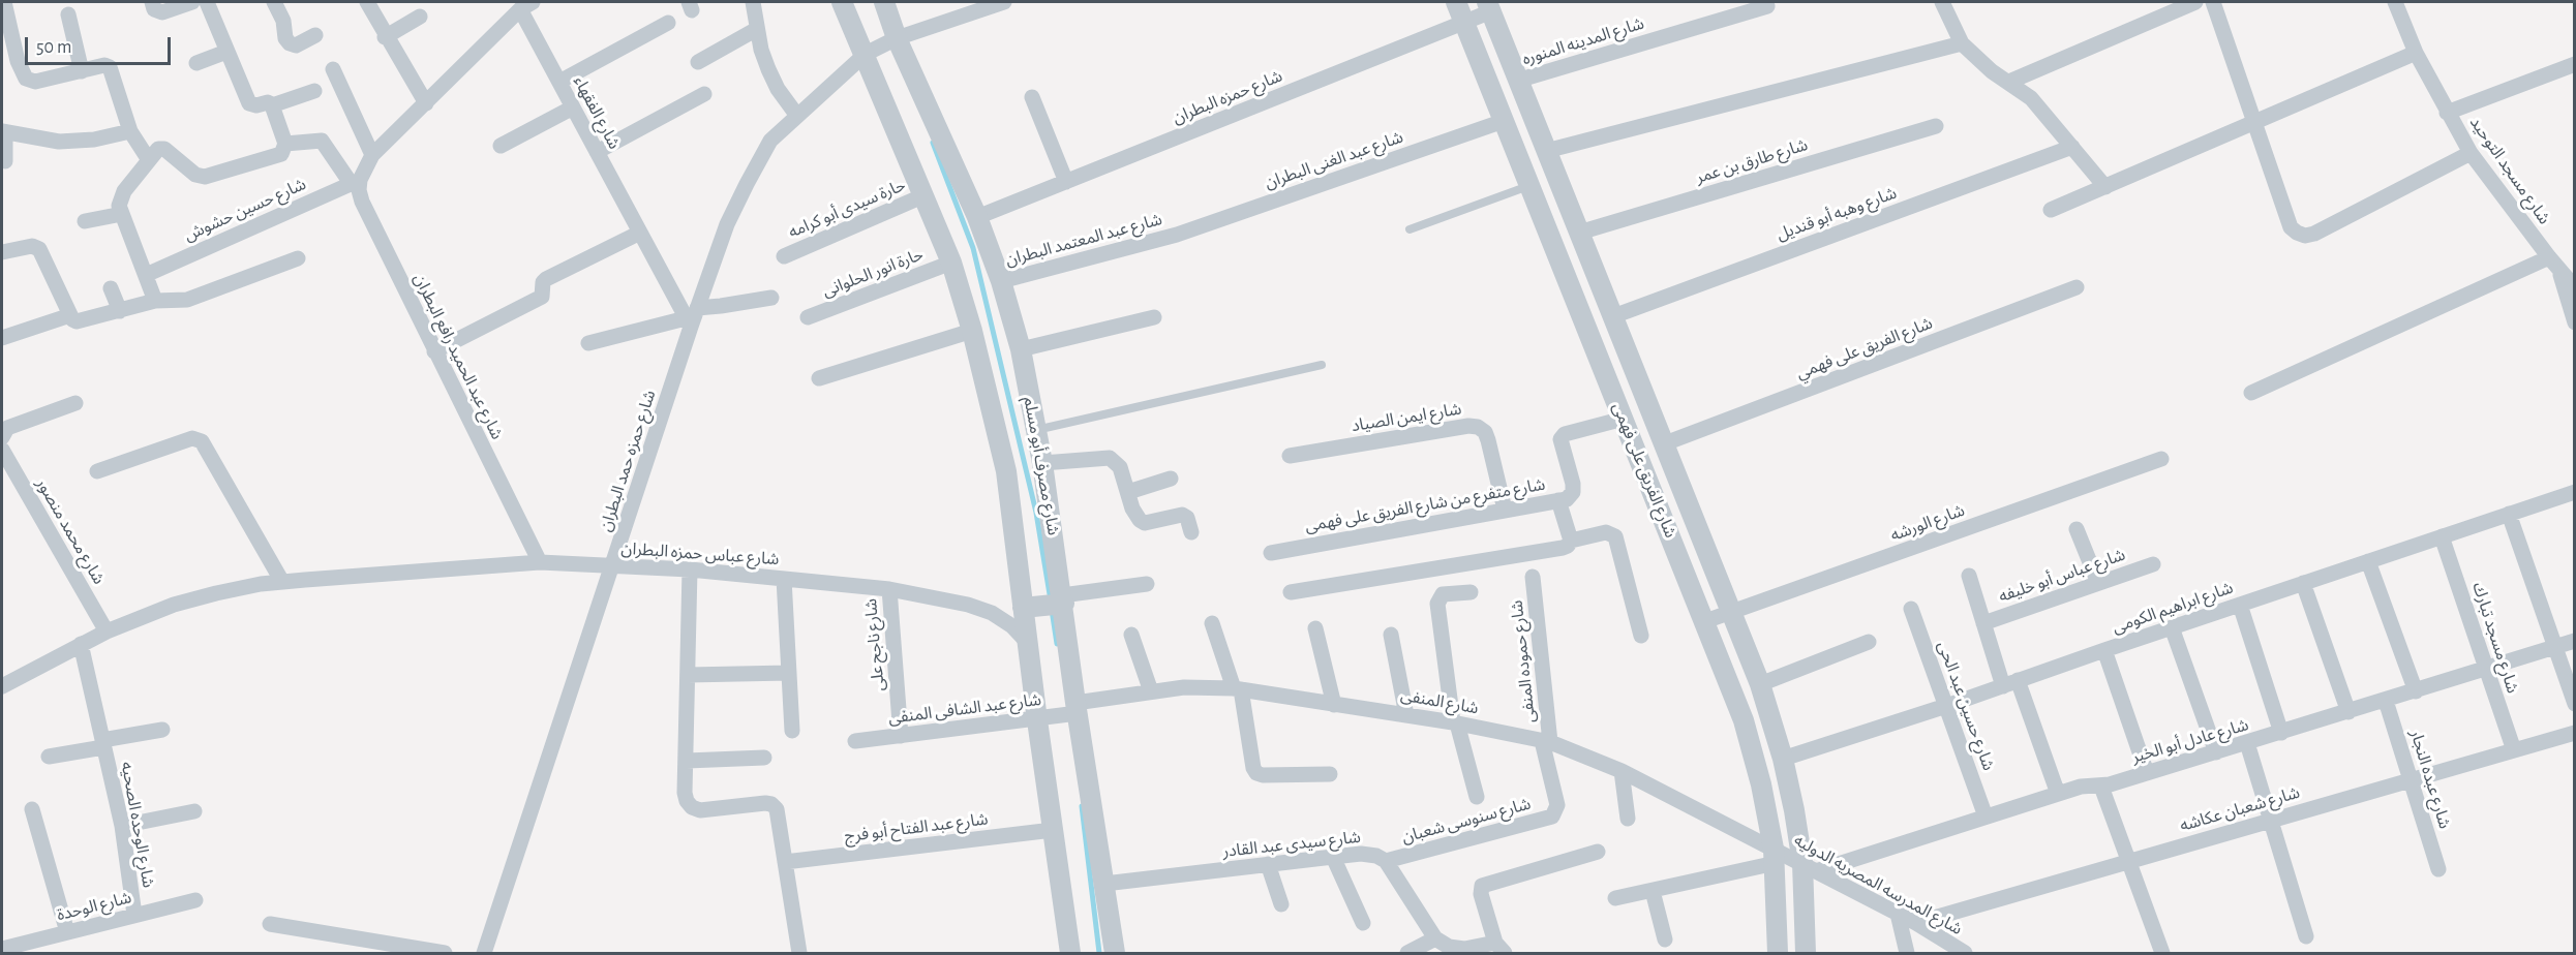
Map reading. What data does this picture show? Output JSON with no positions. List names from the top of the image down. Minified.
{"streets":{"street":["شارع المدينه المنوره","شارع حمزه البطران","شارع الفقهاء","شارع عبد الغنى البطران","شارع طارق بن عمر","شارع مسجد التوحيد","حارة سيدى أبو كرامه","شارع حسين حشوش","شارع وهبه أبو قنديل","شارع عبد المعتمد البطران","حارة انور الحلوانى","شارع الفريق على فهمي","شارع عبد الحميد رافع البطران","شارع ايمن الصياد","شارع حمزه حمد البطران","شارع مصرف أبو مسلم","شارع الفريق على فهمى","شارع متفرع من شارع الفريق على فهمى","شارع الورشه","شارع محمد منصور","شارع عباس حمزه البطران","شارع عباس أبو خليفه","شارع ابراهيم الكومى","شارع مسجد تبارك","شارع ناجح على","شارع حموده المنفى","شارع المنفى","شارع حسين عبد الحى","شارع عبد الشافى المنفى","شارع عادل أبو الخير","شارع عبده النجار","شارع شعبان عكاشه","شارع سنوسى شعبان","شارع الوحده الصحيه","شارع عبد الفتاح أبو فرج","شارع سيدى عبد القادر","شارع المدرسه المصريه الدوليه","شارع الوحدة"]},"crossings":[["شارع المدينه المنوره","شارع الفريق على فهمى"],["شارع حمزه البطران","شارع مصرف أبو مسلم"],["شارع حمزه البطران","شارع الفريق على فهمى"],["شارع الفقهاء","شارع حمزه حمد البطران"],["شارع عبد الغنى البطران","شارع عبد المعتمد البطران"],["شارع عبد الغنى البطران","شارع الفريق على فهمى"],["شارع طارق بن عمر","شارع الفريق على فهمى"],["حارة سيدى أبو كرامه","شارع مصرف أبو مسلم"],["شارع حسين حشوش","شارع عبد الحميد رافع البطران"],["شارع وهبه أبو قنديل","شارع الفريق على فهمى"],["شارع عبد المعتمد البطران","شارع مصرف أبو مسلم"],["حارة انور الحلوانى","شارع مصرف أبو مسلم"],["شارع الفريق على فهمي","شارع الفريق على فهمى"],["شارع عبد الحميد رافع البطران","شارع عباس حمزه البطران"],["شارع ايمن الصياد","شارع متفرع من شارع الفريق على فهمى"],["شارع حمزه حمد البطران","شارع مصرف أبو مسلم"],["شارع حمزه حمد البطران","شارع عباس حمزه البطران"],["شارع مصرف أبو مسلم","شارع عباس حمزه البطران"],["شارع مصرف أبو مسلم","شارع المنفى"],["شارع مصرف أبو مسلم","شارع عبد الشافى المنفى"],["شارع مصرف أبو مسلم","شارع عبد الفتاح أبو فرج"],["شارع مصرف أبو مسلم","شارع سيدى عبد القادر"],["شارع الفريق على فهمى","شارع متفرع من شارع الفريق على فهمى"],["شارع الفريق على فهمى","شارع الورشه"],["شارع الفريق على فهمى","شارع ابراهيم الكومى"],["شارع الفريق على فهمى","شارع المنفى"],["شارع الفريق على فهمى","شارع عادل أبو الخير"],["شارع الفريق على فهمى","شارع المدرسه المصريه الدوليه"],["شارع محمد منصور","شارع عباس حمزه البطران"],["شارع عباس حمزه البطران","شارع ناجح على"],["شارع عباس حمزه البطران","شارع الوحده الصحيه"],["شارع ابراهيم الكومى","شارع مسجد تبارك"],["شارع ابراهيم الكومى","شارع حسين عبد الحى"],["شارع مسجد تبارك","شارع عادل أبو الخير"],["شارع مسجد تبارك","شارع شعبان عكاشه"],["شارع ناجح على","شارع عبد الشافى المنفى"],["شارع حموده المنفى","شارع المنفى"],["شارع حموده المنفى","شارع سنوسى شعبان"],["شارع المنفى","شارع عبد الشافى المنفى"],["شارع المنفى","شارع سنوسى شعبان"],["شارع المنفى","شارع المدرسه المصريه الدوليه"],["شارع حسين عبد الحى","شارع عادل أبو الخير"],["شارع عادل أبو الخير","شارع عبده النجار"],["شارع عادل أبو الخير","شارع المدرسه المصريه الدوليه"],["شارع عبده النجار","شارع شعبان عكاشه"],["شارع شعبان عكاشه","شارع المدرسه المصريه الدوليه"],["شارع سنوسى شعبان","شارع سيدى عبد القادر"],["شارع الوحده الصحيه","شارع الوحدة"]],"scale_bar":"50 m"}
